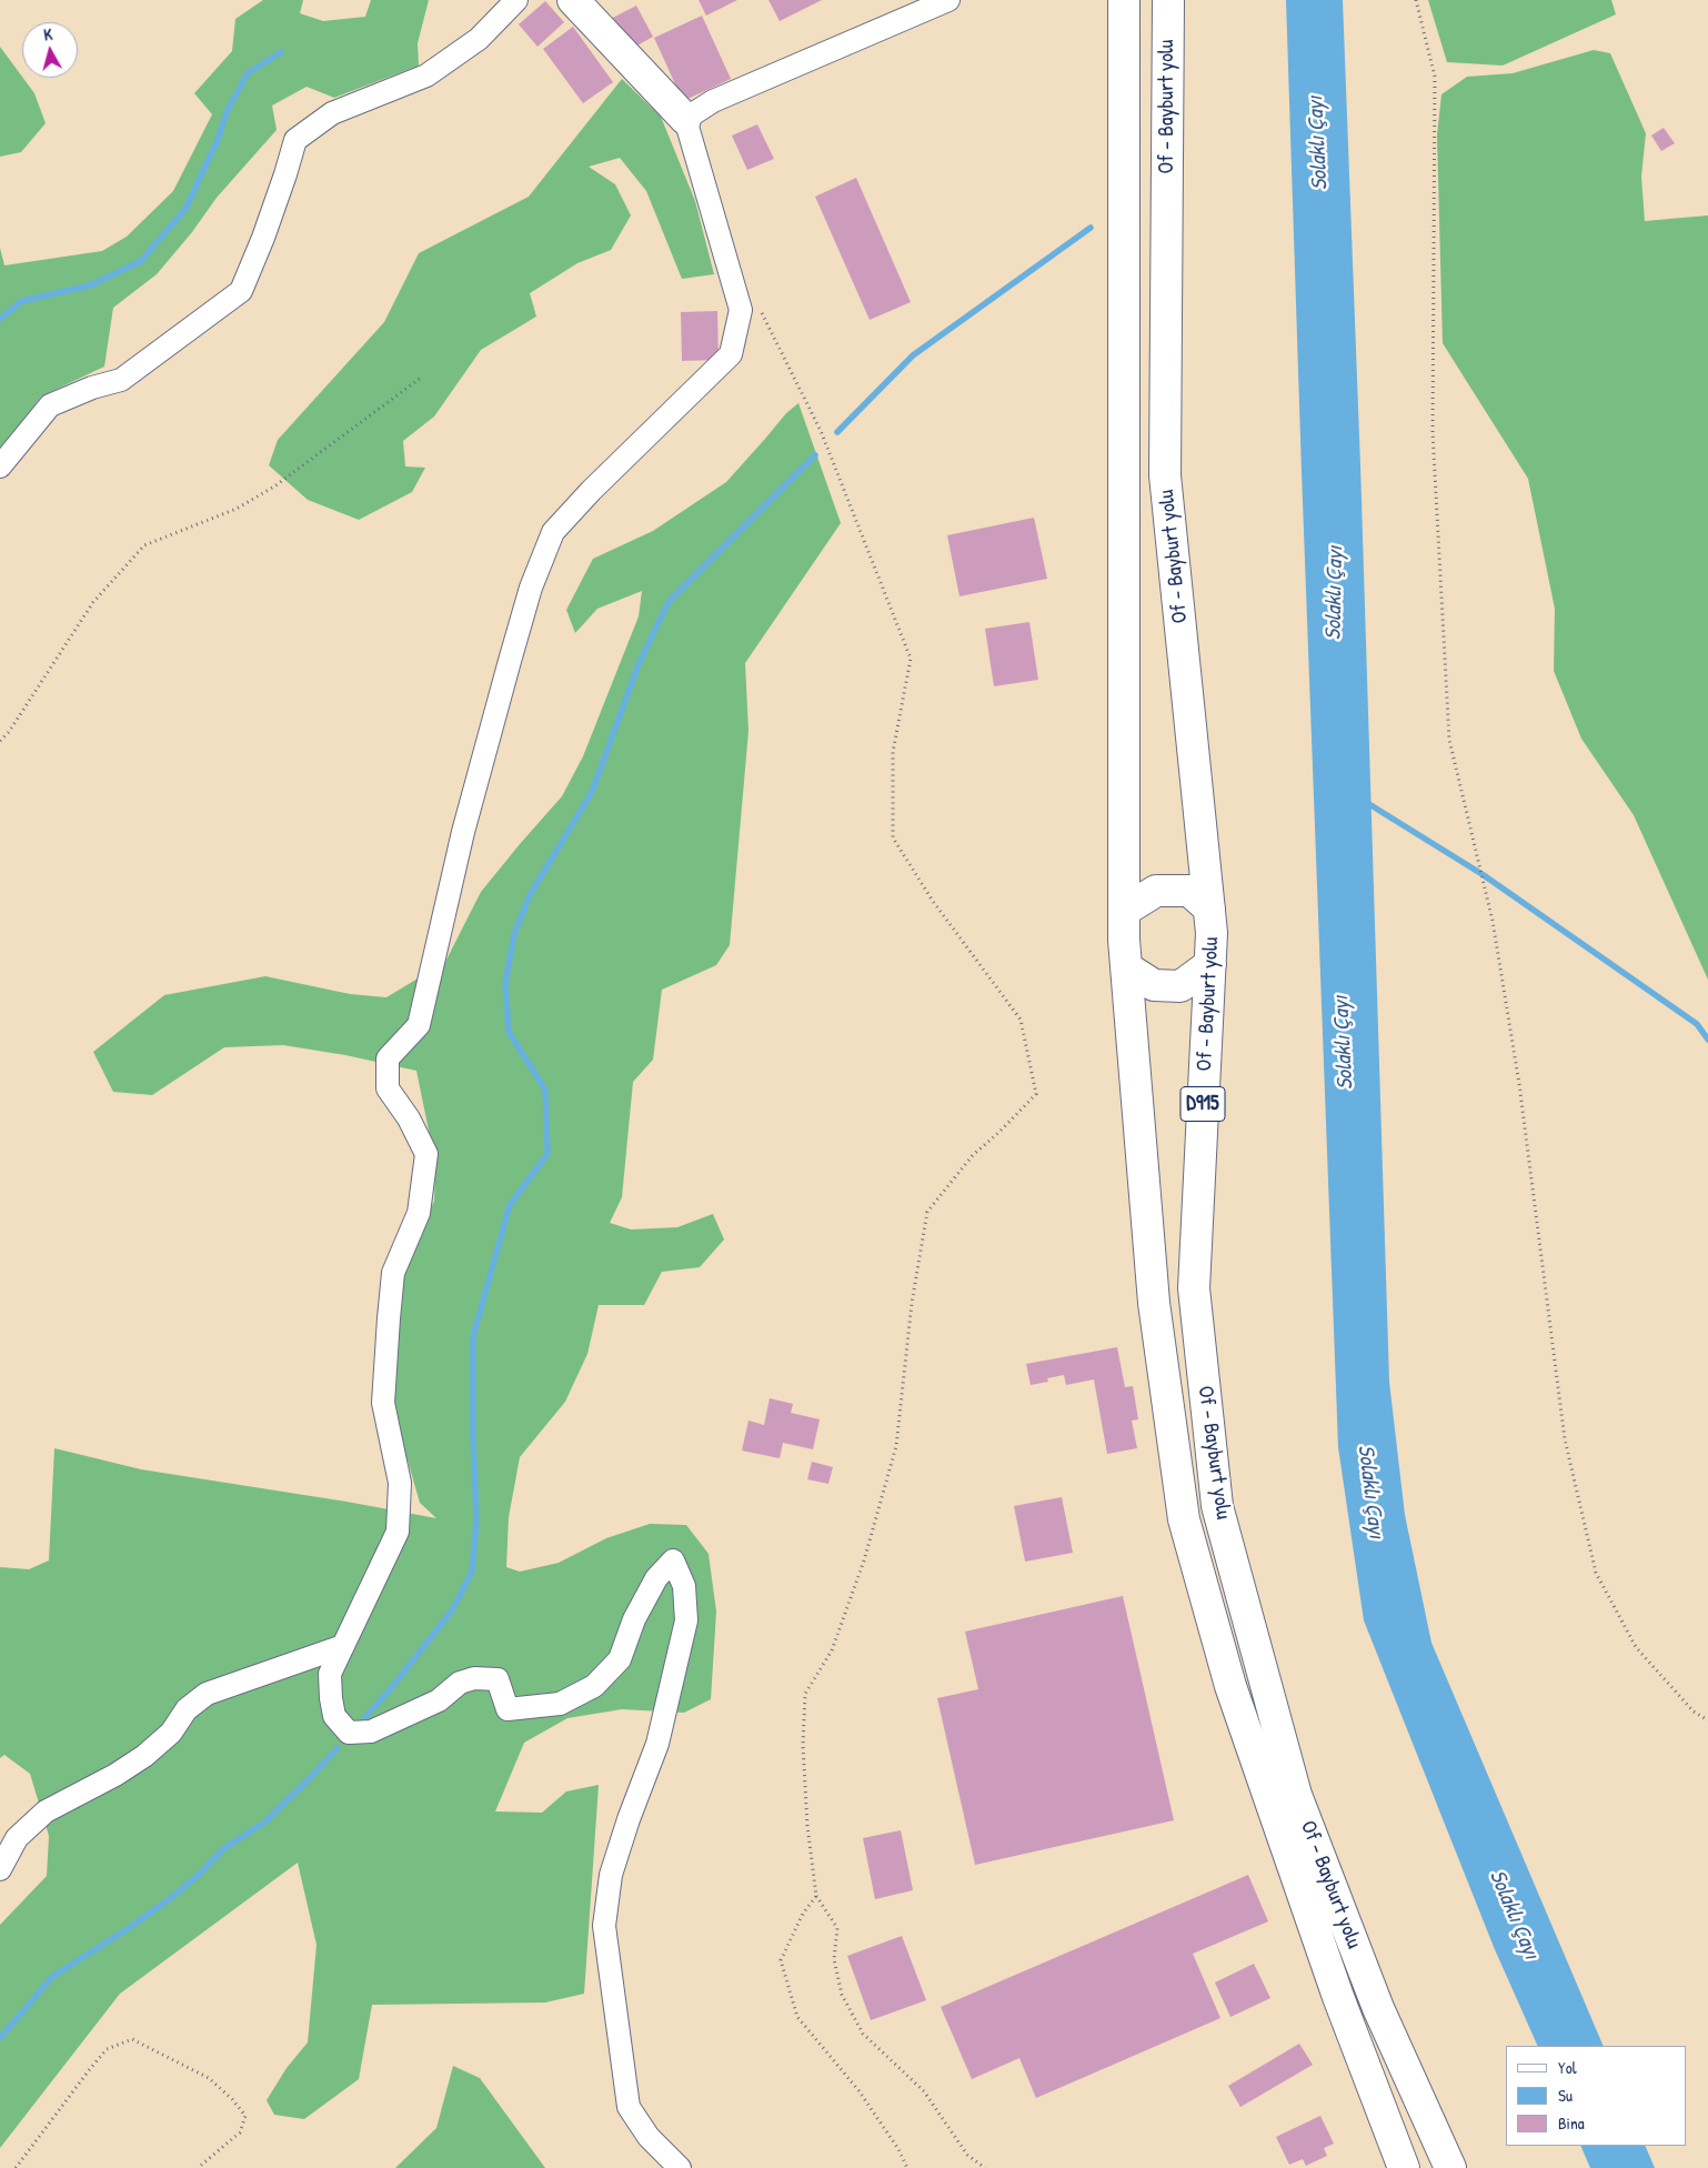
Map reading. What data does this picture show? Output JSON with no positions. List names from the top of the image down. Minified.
{"streets":{"main road":["Of - Bayburt yolu","D915"]},"water":["Solaklı Çayı"],"legend":["Yol","Su","Bina"],"north":"top"}
